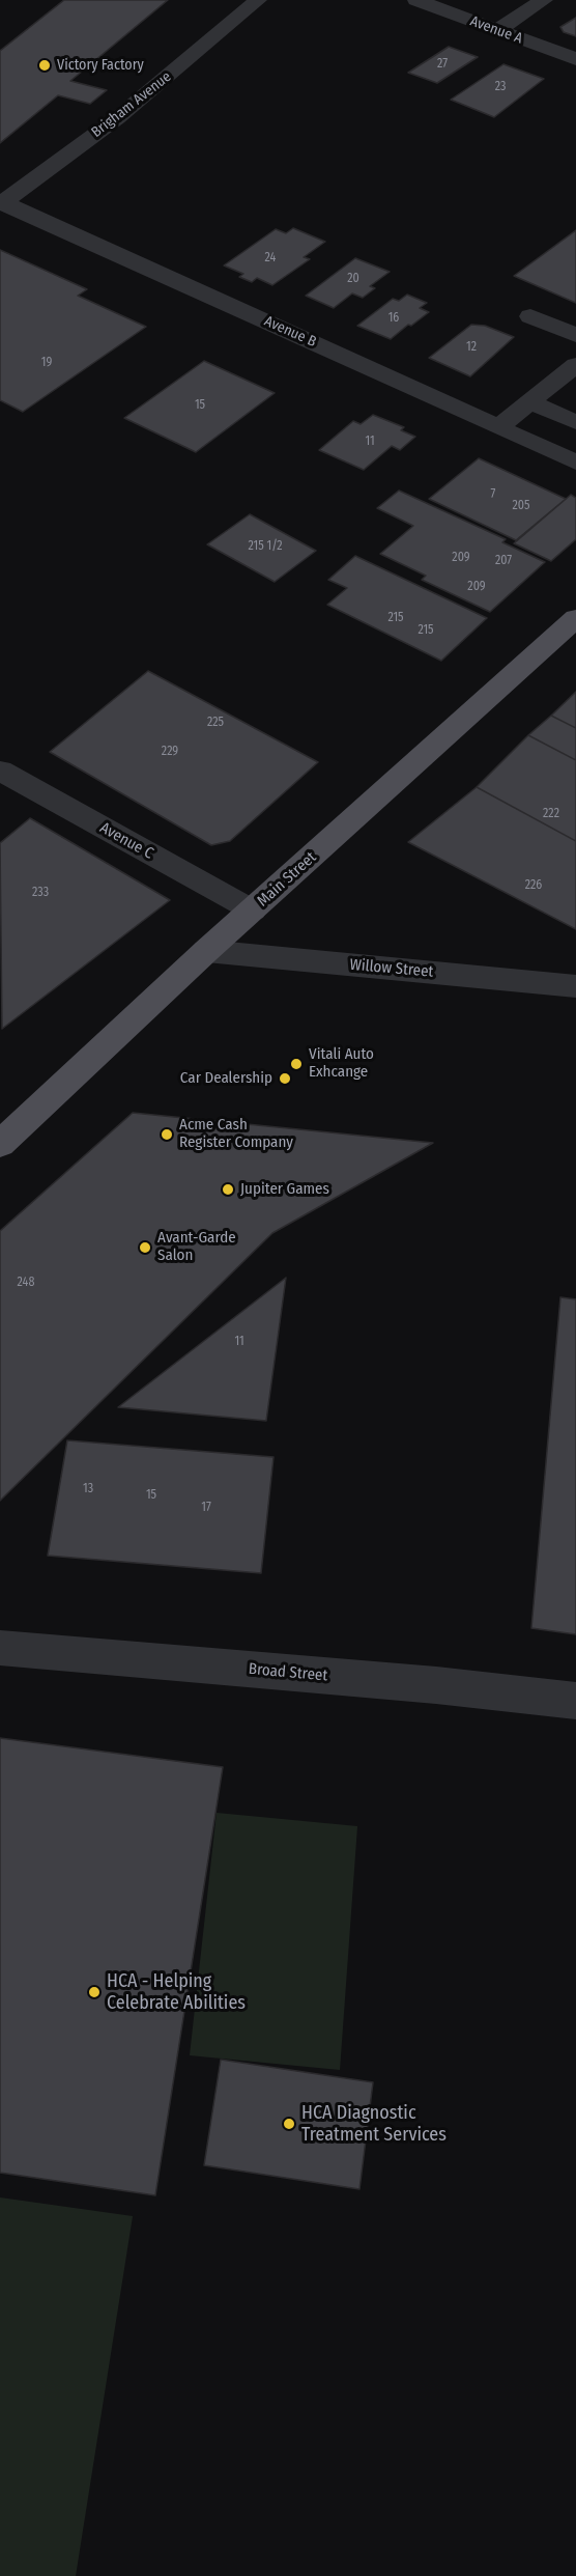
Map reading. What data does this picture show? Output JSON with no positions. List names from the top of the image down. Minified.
{"streets":{"main road":["Main Street"],"street":["Avenue A","Brigham Avenue","Avenue B","Avenue C","Willow Street","Broad Street"]},"crossings":[["Brigham Avenue","Avenue B"],["Avenue C","Main Street"],["Main Street","Willow Street"]],"places":["Victory Factory","Vitali Auto Exhcange","Car Dealership","Acme Cash Register Company","Jupiter Games","Avant-Garde Salon","HCA - Helping Celebrate Abilities","HCA Diagnostic Treatment Services"],"house_numbers":["27","23","24","20","16","12","19","15","11","7","205","215 1/2","209","207","209","215","215","225","229","222","226","233","248","11","13","15","17"]}
